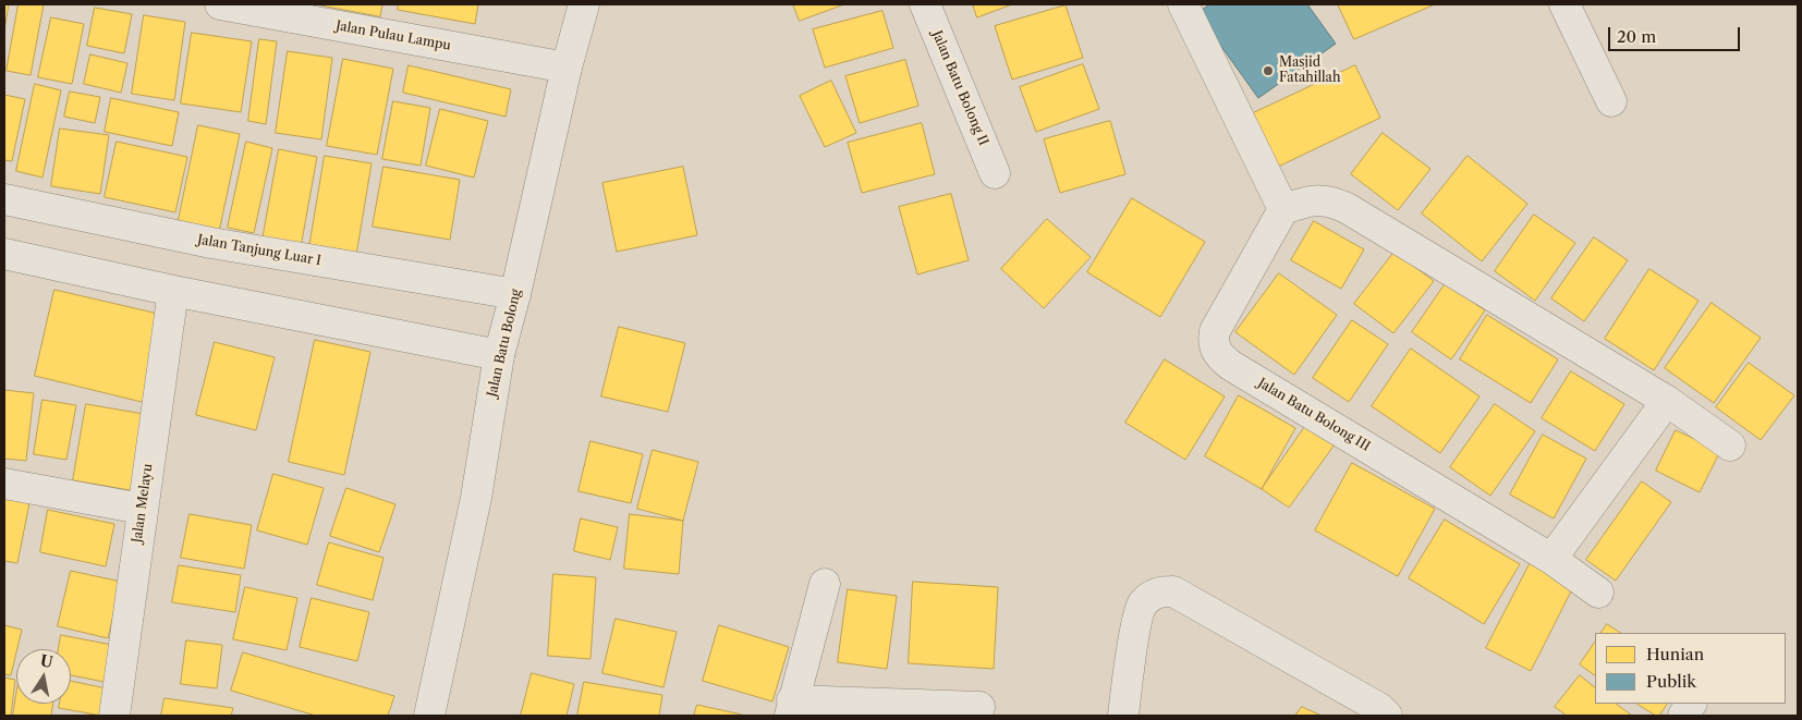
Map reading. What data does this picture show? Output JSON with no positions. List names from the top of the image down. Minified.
{"streets":{"street":["Jalan Pulau Lampu","Jalan Batu Bolong II","Jalan Tanjung Luar I","Jalan Batu Bolong","Jalan Batu Bolong III","Jalan Melayu"]},"crossings":[["Jalan Pulau Lampu","Jalan Batu Bolong"],["Jalan Tanjung Luar I","Jalan Batu Bolong"]],"places":["Masjid Fatahillah"],"legend":["Hunian","Publik"],"scale_bar":"20 m","north":"top"}
